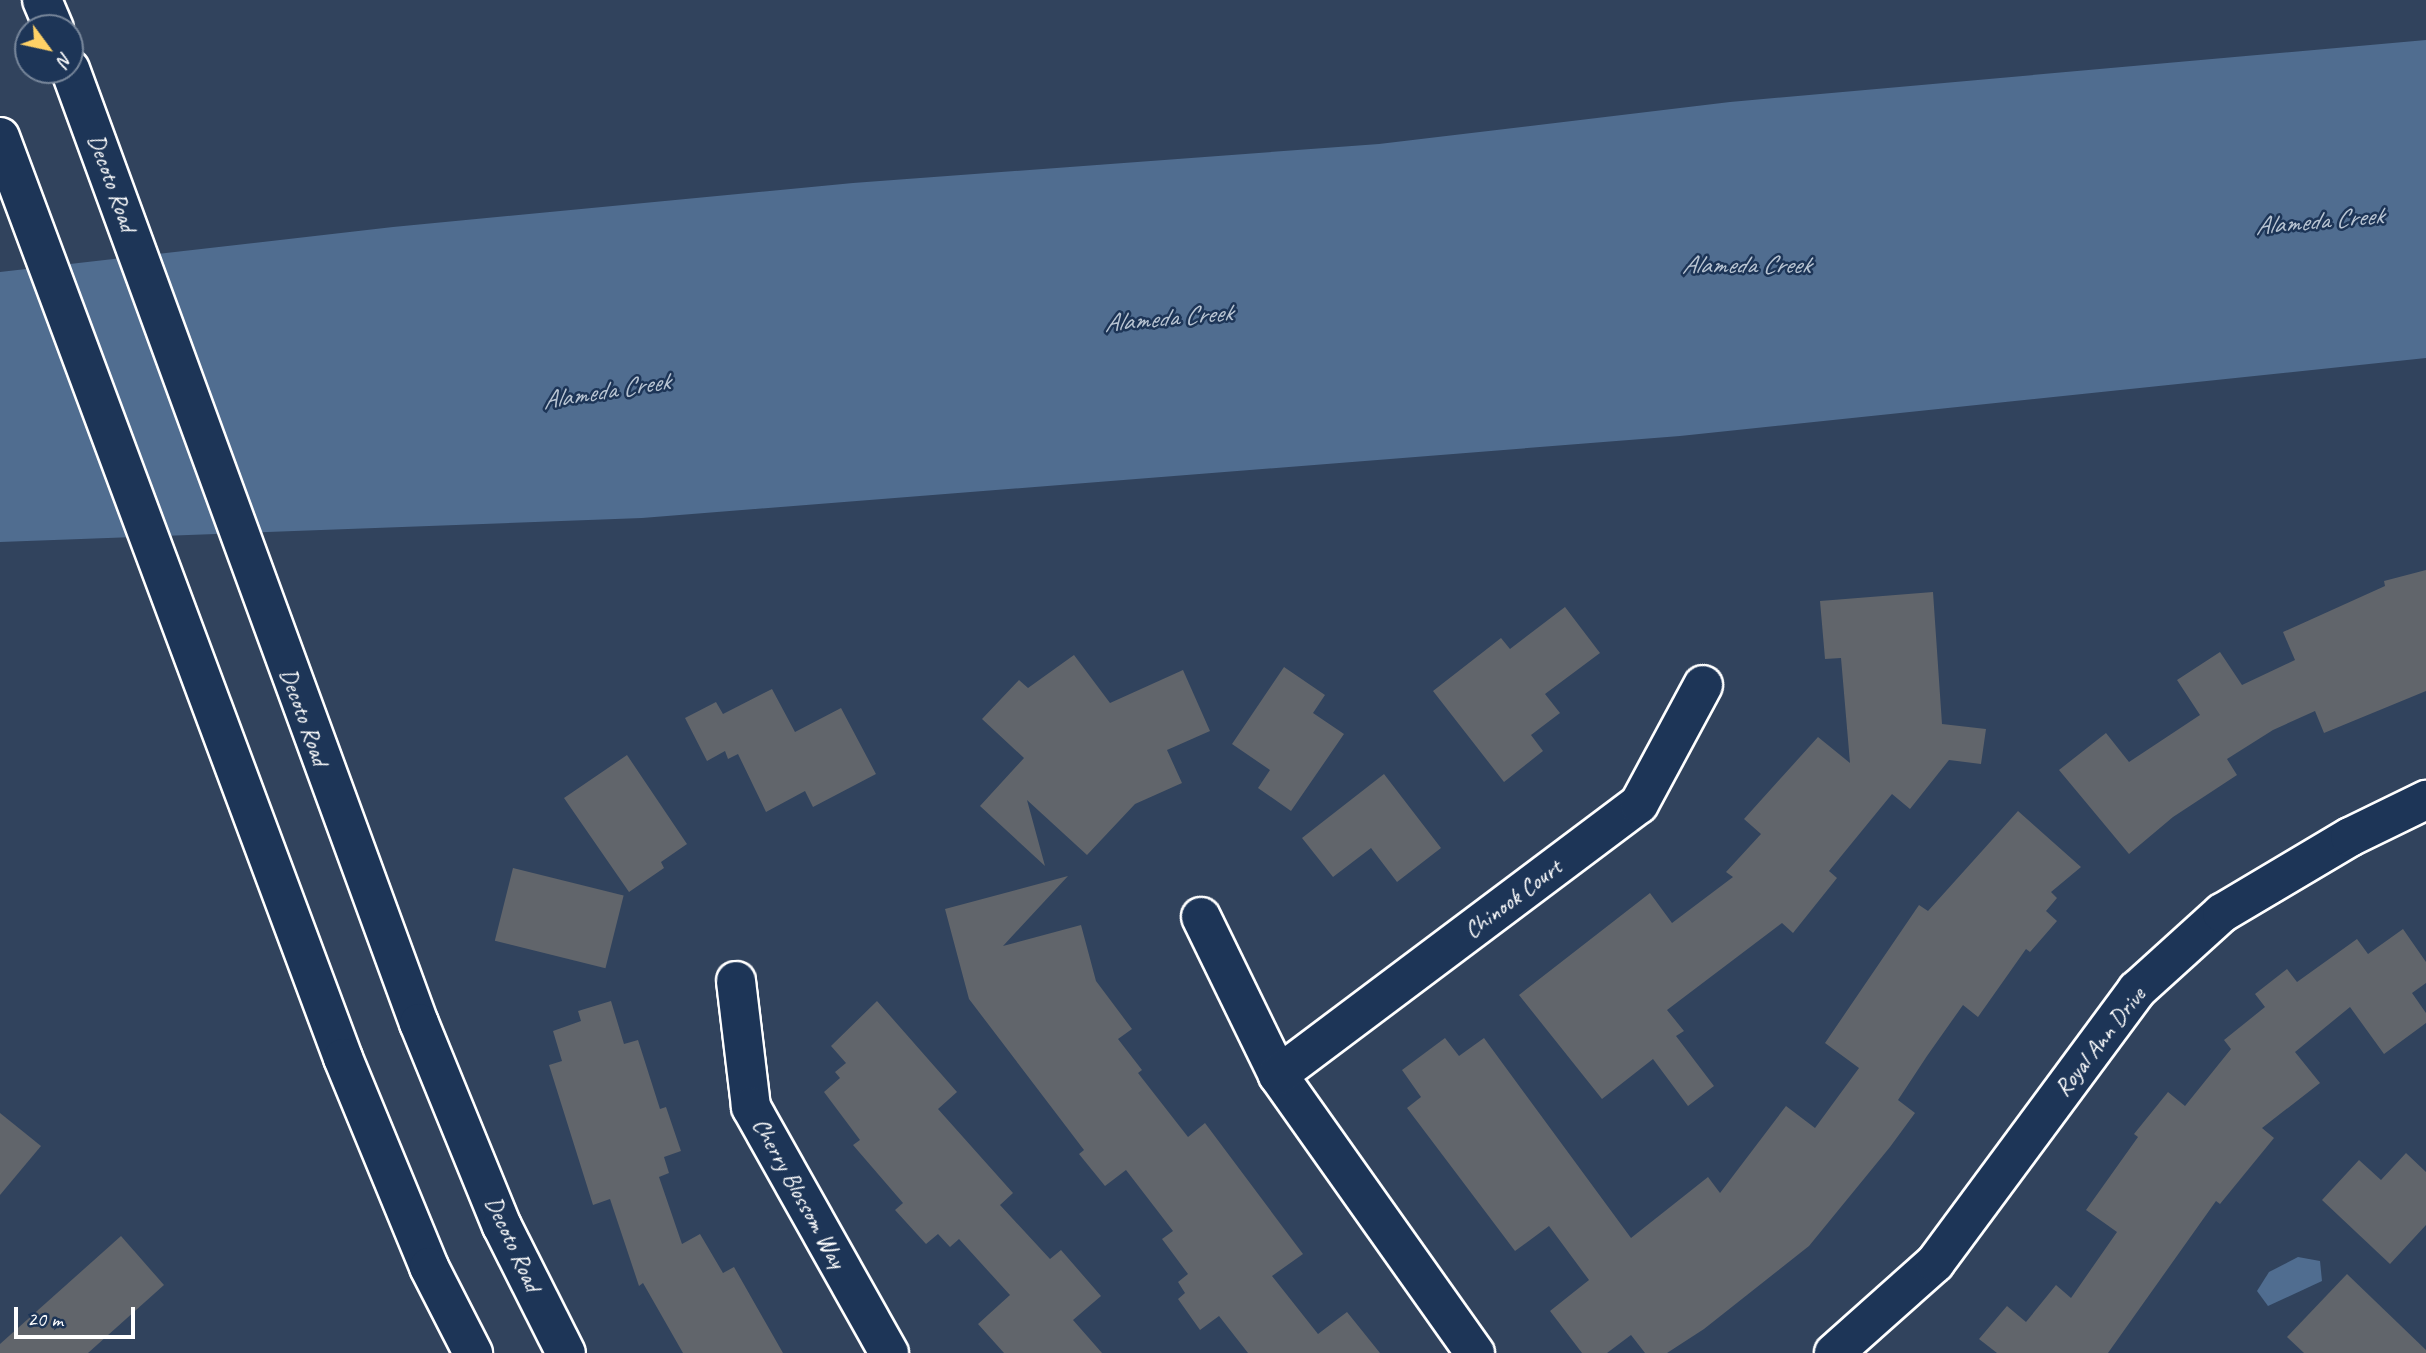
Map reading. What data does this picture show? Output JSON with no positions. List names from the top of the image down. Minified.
{"streets":{"main road":["Decoto Road","Chinook Court","Royal Ann Drive","Cherry Blossom Way"]},"water":["Alameda Creek"],"scale_bar":"20 m","north":"bottom right"}
